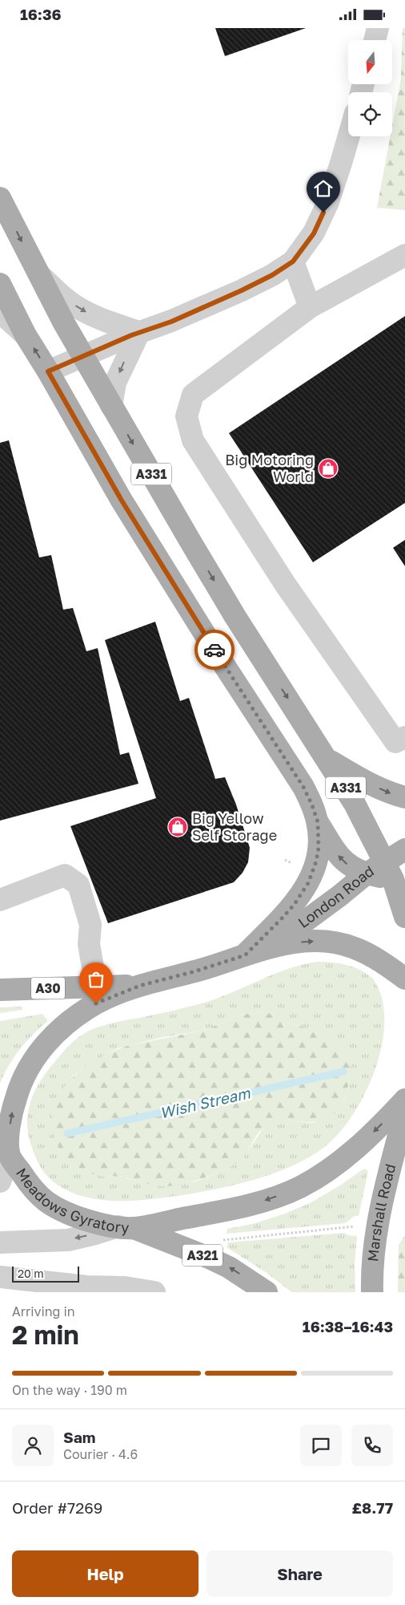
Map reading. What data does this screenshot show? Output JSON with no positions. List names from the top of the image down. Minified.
{"streets":{"main road":["A331","London Road","A30","Meadows Gyratory","Marshall Road","A321"]},"crossings":[["A331","London Road"],["A331","Meadows Gyratory"],["London Road","Meadows Gyratory"],["A30","Meadows Gyratory"],["Meadows Gyratory","A321"]],"water":["Wish Stream"],"places":{"shop":["Big Motoring World","Big Yellow Self Storage"]},"scale_bar":"20 m","north":"bottom","page":{"status":"16:36","scale":"20 m","heading":["2 min","Arriving in","16:38–16:43"],"panel":["Sam","Courier · 4.6","Order #7269","£8.77"],"bar":"On the way · 190 m","buttons":["Help","Share"]}}
